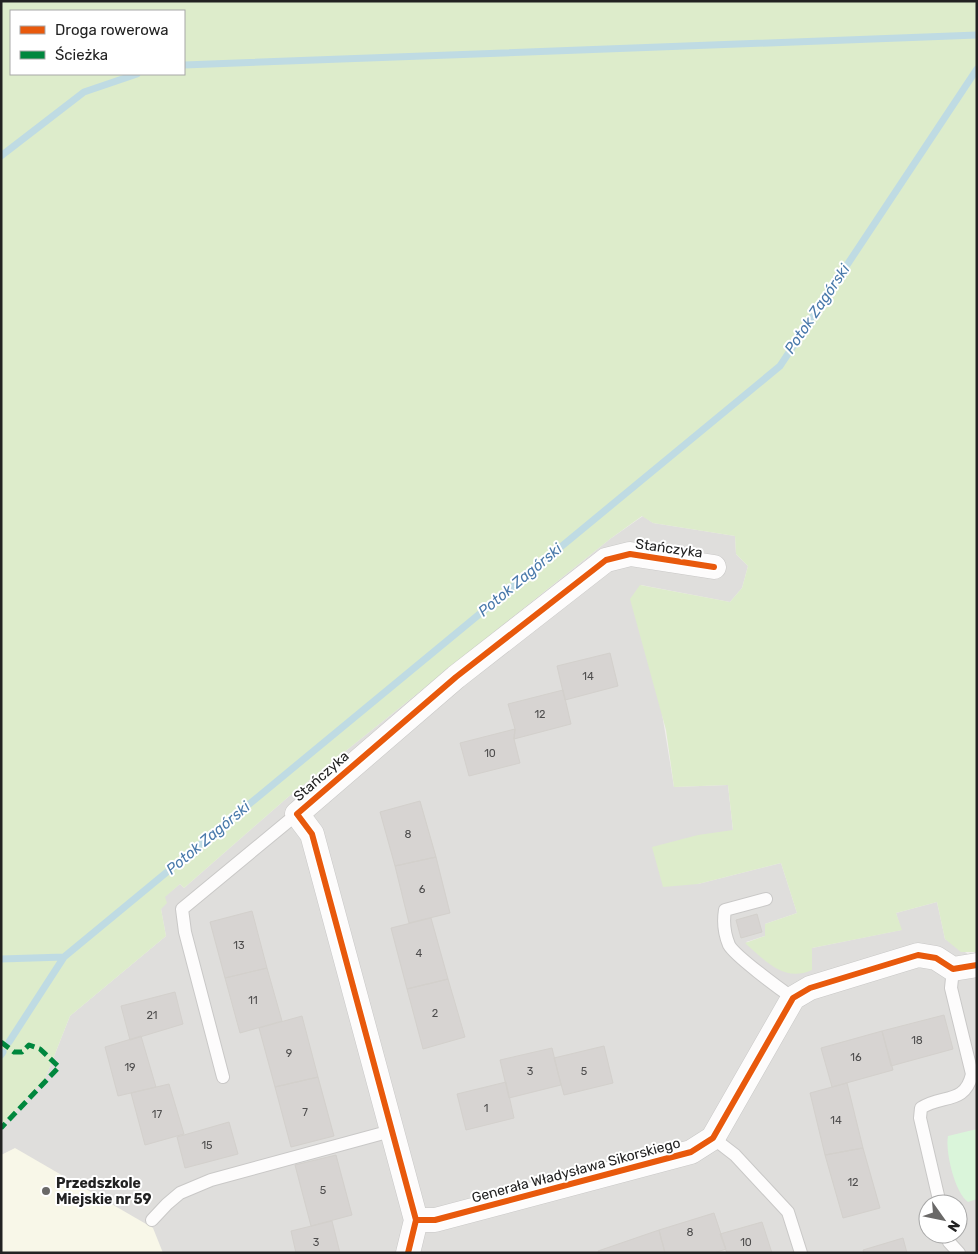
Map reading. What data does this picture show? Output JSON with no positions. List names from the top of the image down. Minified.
{"streets":{"street":["Stańczyka","Generała Władysława Sikorskiego"]},"crossings":[["Stańczyka","Generała Władysława Sikorskiego"]],"water":["Potok Zagórski"],"places":["Przedszkole Miejskie nr 59"],"house_numbers":["14","12","10","8","6","13","4","11","2","21","18","9","16","19","3","5","1","7","17","14","15","12","5","8","3","10"],"legend":["Droga rowerowa","Ścieżka"],"north":"bottom right"}
